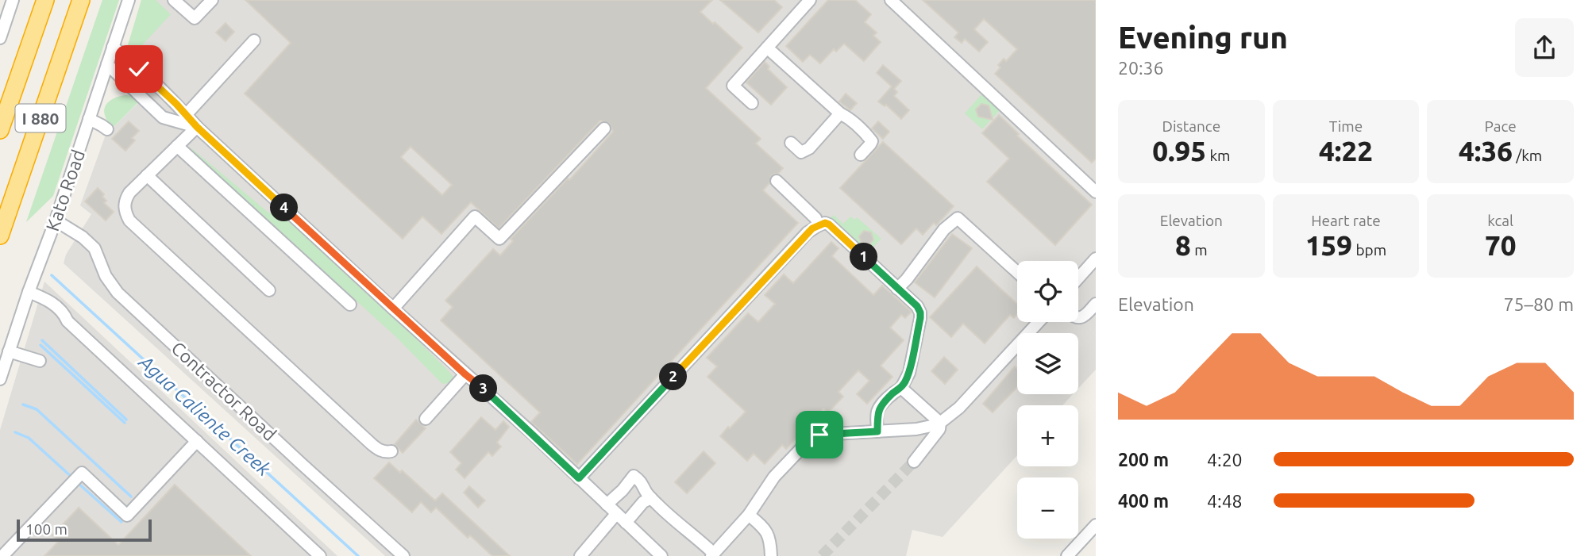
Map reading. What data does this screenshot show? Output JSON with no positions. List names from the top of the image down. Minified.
{"streets":{"highway":["I 880"],"street":["Kato Road","Contractor Road"]},"crossings":[["Kato Road","Contractor Road"]],"water":["Agua Caliente Creek"],"scale_bar":"100 m","page":{"heading":["Evening run","20:36"],"stats":[["Distance","0.95 km"],["Time","4:22"],["Pace","4:36 /km"],["Elevation","8 m"],["Heart rate","159 bpm"],["kcal","70"]],"pins":["4","1","2","3"],"map_buttons":["+","−"],"chart":["Elevation","75–80 m"],"list":[{"name":"200 m","note":"4:20"},{"name":"400 m","note":"4:48"}],"scale":"100 m"}}
